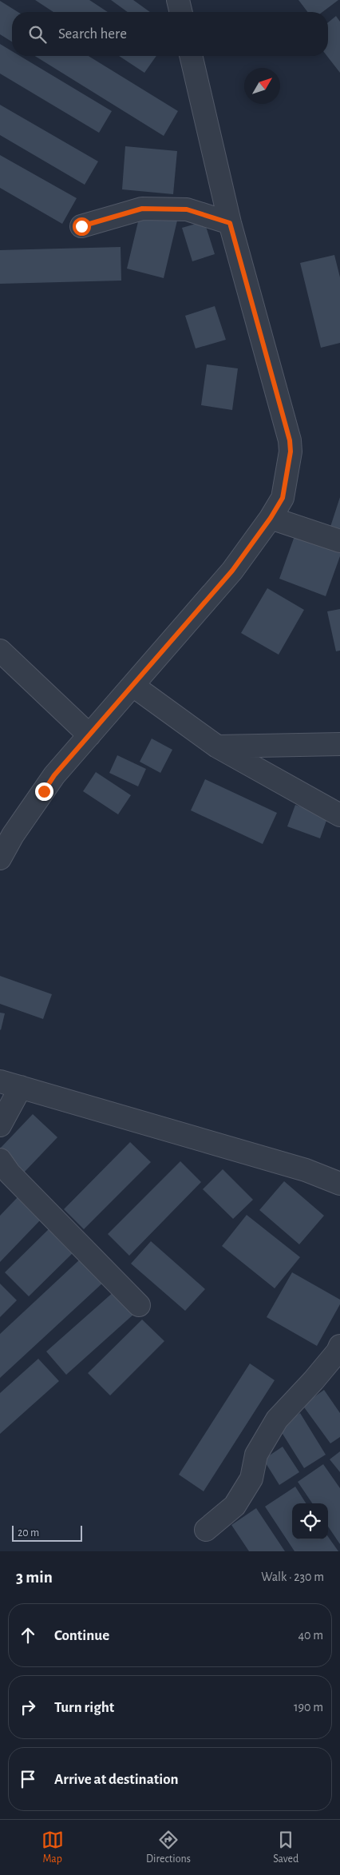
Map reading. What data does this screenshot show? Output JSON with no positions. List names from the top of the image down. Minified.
{"scale_bar":"20 m","north":"top right","page":{"search":"Search here","scale":"20 m","heading":["3 min","Walk · 230 m"],"list":[["Continue","40 m"],["Turn right","190 m"],"Arrive at destination"],"nav":["Map","Directions","Saved"]}}
